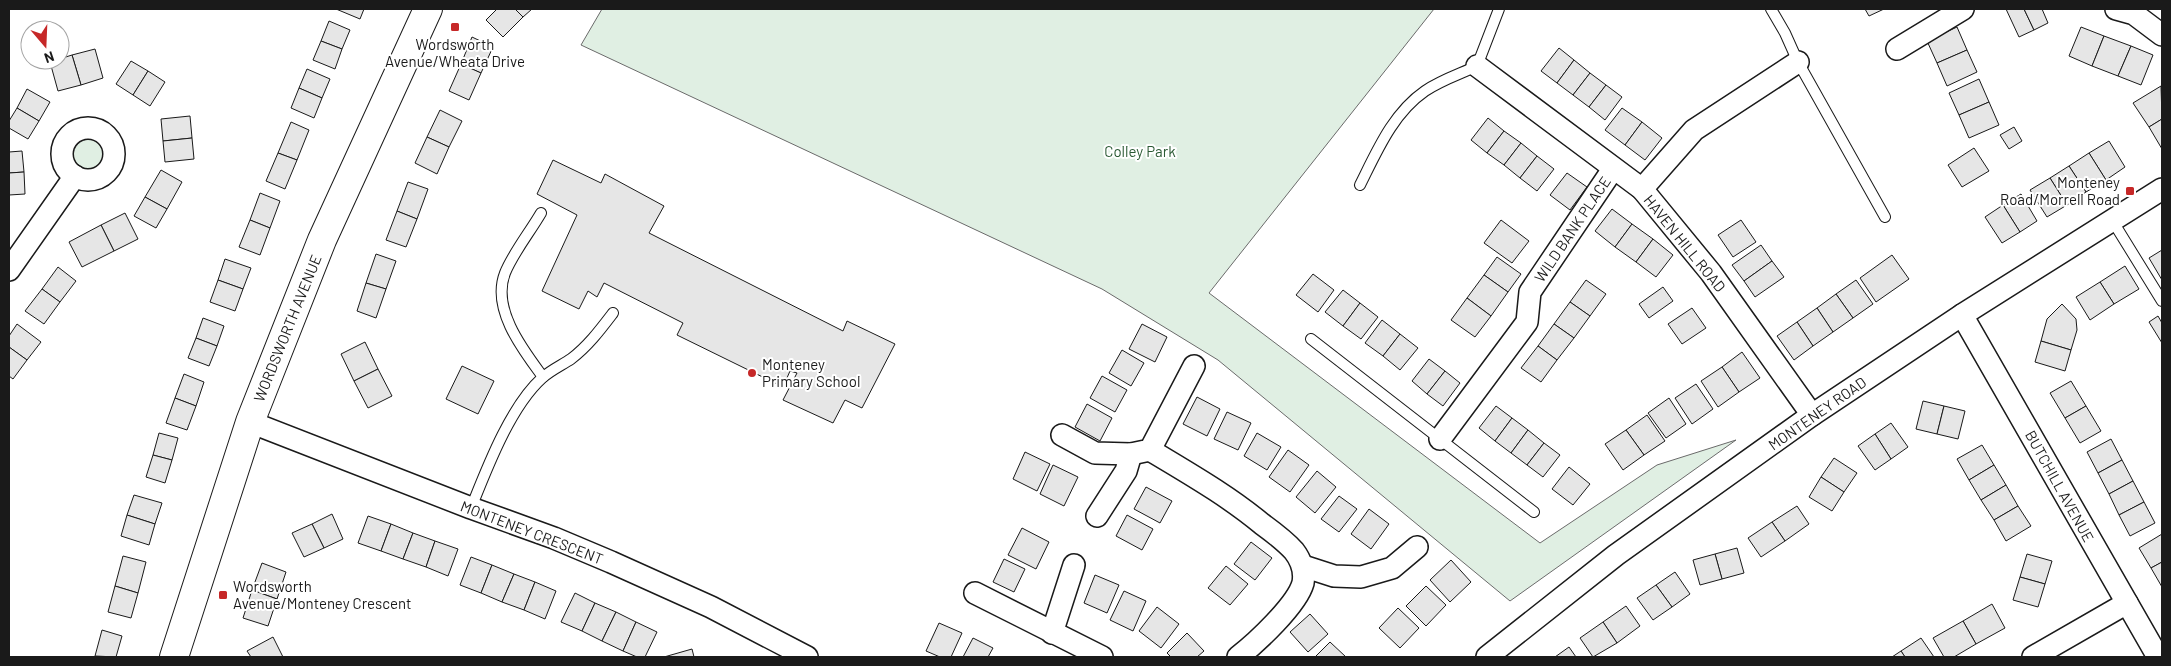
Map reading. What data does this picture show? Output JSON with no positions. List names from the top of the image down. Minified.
{"streets":{"street":["WILD BANK PLACE","HAVEN HILL ROAD","WORDSWORTH AVENUE","MONTENEY ROAD","BUTCHILL AVENUE","MONTENEY CRESCENT"]},"crossings":[["WILD BANK PLACE","HAVEN HILL ROAD"],["HAVEN HILL ROAD","MONTENEY ROAD"],["WORDSWORTH AVENUE","MONTENEY CRESCENT"],["MONTENEY ROAD","BUTCHILL AVENUE"]],"parks":["Colley Park"],"places":{"transit":["Wordsworth Avenue/Wheata Drive","Monteney Road/Morrell Road","Wordsworth Avenue/Monteney Crescent"],"other":["Monteney Primary School"]},"north":"bottom"}
